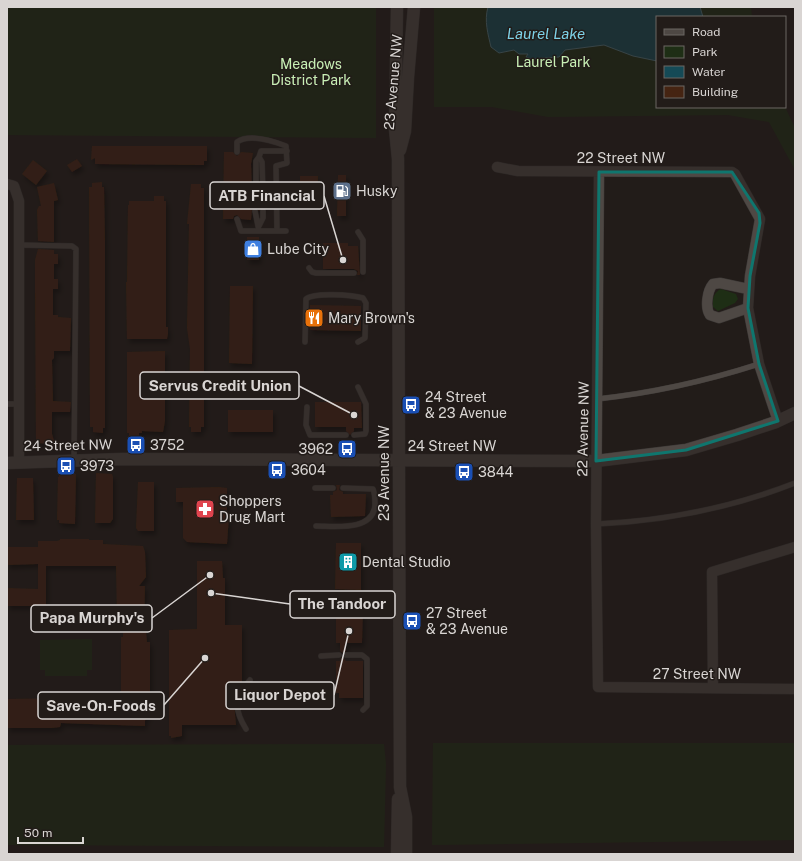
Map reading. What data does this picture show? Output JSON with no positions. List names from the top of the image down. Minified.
{"streets":{"main road":["23 Avenue NW","24 Street NW"],"street":["22 Street NW","22 Avenue NW","27 Street NW"]},"crossings":[["23 Avenue NW","24 Street NW"],["22 Street NW","22 Avenue NW"],["22 Avenue NW","24 Street NW"],["22 Avenue NW","27 Street NW"]],"water":["Laurel Lake"],"parks":["Laurel Park","Meadows District Park"],"places":{"fuel station":["Husky"],"shop":["Lube City"],"other":["ATB Financial","Servus Credit Union","Papa Murphy's","The Tandoor","Liquor Depot","Save-On-Foods"],"restaurant":["Mary Brown's"],"bus stop":["24 Street & 23 Avenue","3752","3962","3973","3604","3844","27 Street & 23 Avenue"],"pharmacy":["Shoppers Drug Mart"],"building":["Dental Studio"]},"legend":["Road","Park","Water","Building"],"scale_bar":"50 m"}
